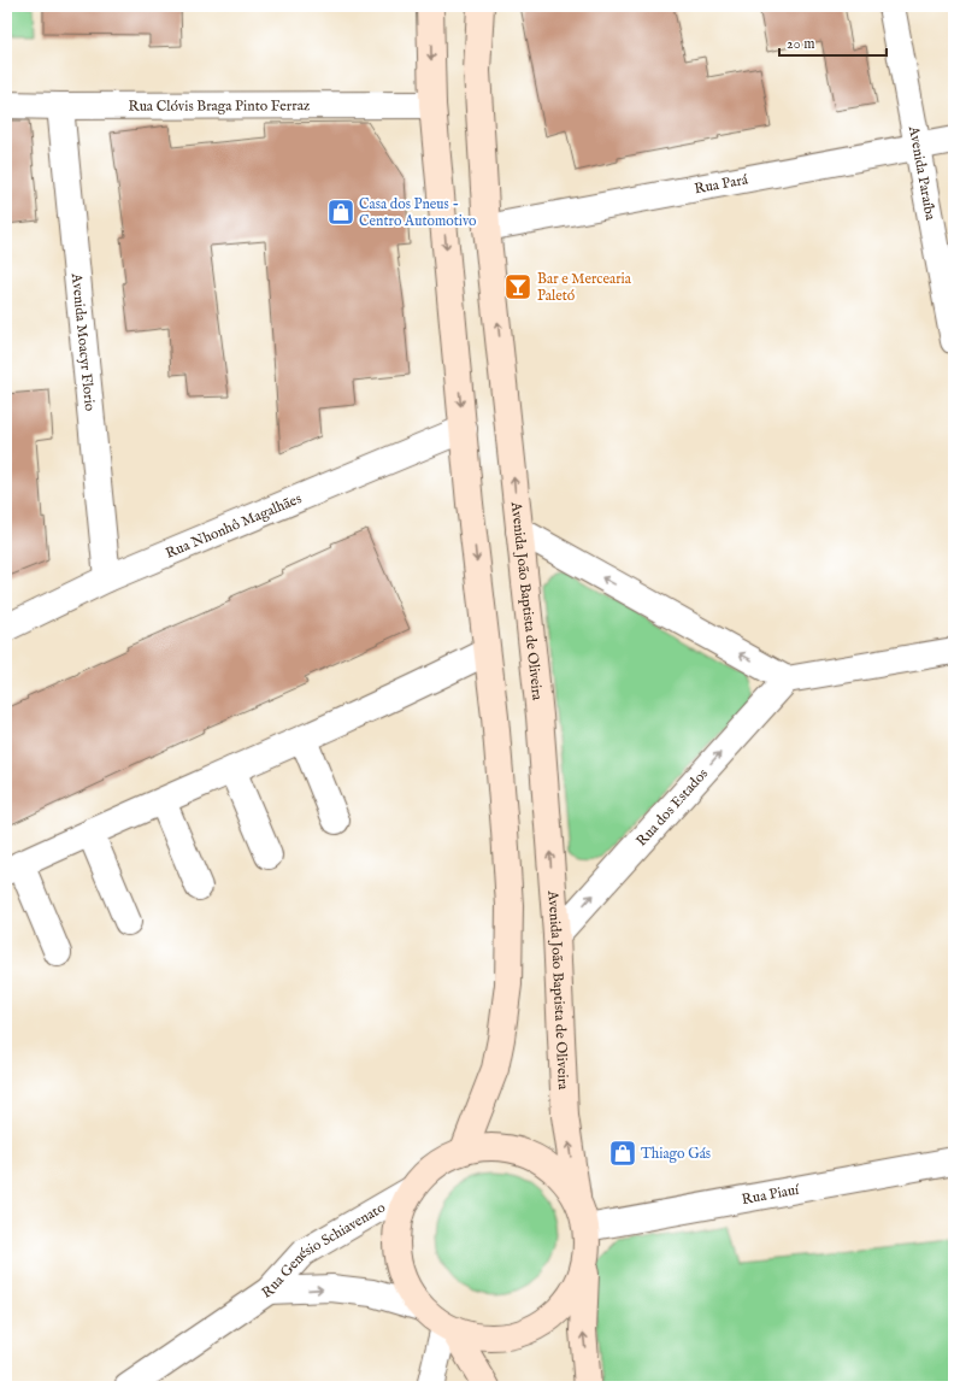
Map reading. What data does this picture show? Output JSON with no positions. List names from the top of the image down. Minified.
{"streets":{"main road":["Avenida João Baptista de Oliveira"],"street":["Rua Clóvis Braga Pinto Ferraz","Avenida Paraíba","Rua Pará","Avenida Moacyr Florio","Rua Nhonhô Magalhães","Rua dos Estados","Rua Piauí","Rua Genésio Schiavenato"]},"crossings":[["Rua Clóvis Braga Pinto Ferraz","Avenida Moacyr Florio"],["Avenida Paraíba","Rua Pará"],["Rua Pará","Avenida João Baptista de Oliveira"],["Avenida Moacyr Florio","Rua Nhonhô Magalhães"],["Avenida João Baptista de Oliveira","Rua dos Estados"]],"one_way":["Rua dos Estados","Rua Genésio Schiavenato"],"places":{"shop":["Casa dos Pneus - Centro Automotivo","Thiago Gás"],"bar":["Bar e Mercearia Paletó"]},"scale_bar":"20 m"}
